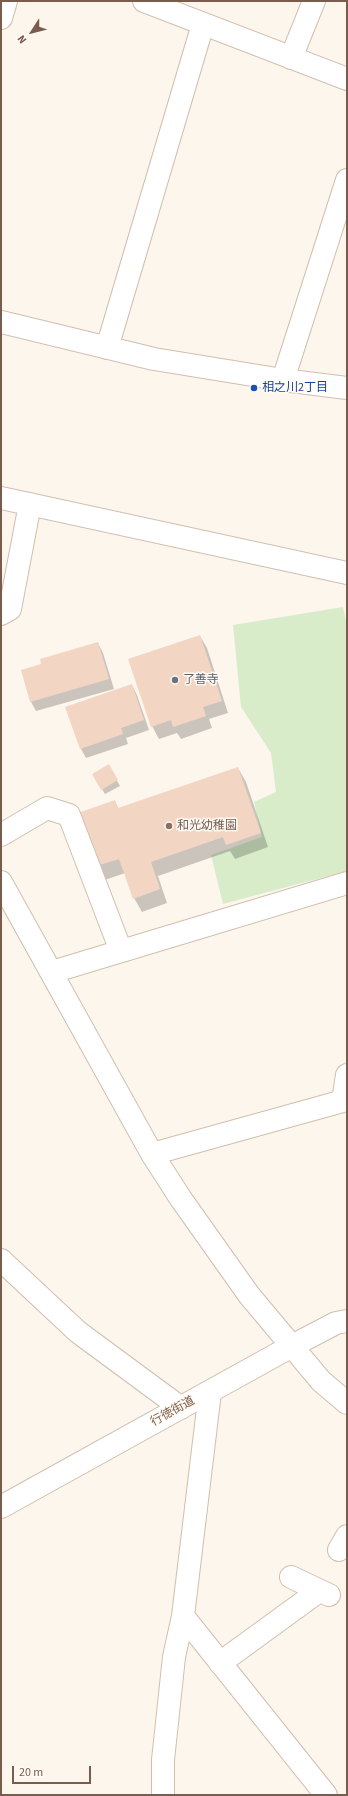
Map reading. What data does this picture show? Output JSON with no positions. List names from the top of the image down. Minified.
{"streets":{"street":["行徳街道"]},"places":["相之川2丁目","了善寺","和光幼稚園"],"scale_bar":"20 m","north":"bottom left"}
